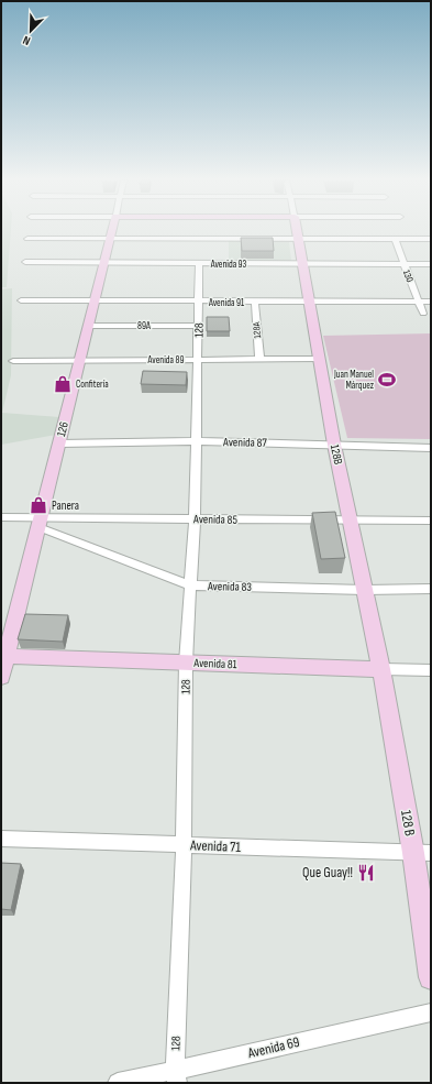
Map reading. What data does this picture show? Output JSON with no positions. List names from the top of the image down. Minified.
{"streets":{"street":["Avenida 93","130","Avenida 91","89A","128","128A","Avenida 89","126","Avenida 87","128B","Avenida 85","Avenida 83","Avenida 81","128 B","Avenida 71","Avenida 69"]},"crossings":[["Avenida 93","130"],["Avenida 93","128"],["Avenida 93","126"],["Avenida 93","128B"],["130","Avenida 91"],["Avenida 91","128"],["Avenida 91","128A"],["Avenida 91","126"],["Avenida 91","128B"],["89A","128"],["89A","126"],["128","Avenida 89"],["128","Avenida 87"],["128","Avenida 85"],["128","Avenida 83"],["128","Avenida 81"],["128","Avenida 71"],["128","Avenida 69"],["128A","Avenida 89"],["Avenida 89","126"],["Avenida 89","128B"],["126","Avenida 87"],["126","Avenida 85"],["126","Avenida 83"],["126","Avenida 81"],["Avenida 87","128B"],["128B","Avenida 85"],["128B","Avenida 83"],["128B","Avenida 81"],["128B","128 B"],["Avenida 85","Avenida 83"],["Avenida 81","128 B"],["128 B","Avenida 71"]],"places":{"sports":["Juan Manuel Márquez"],"shop":["Confitería","Panera"],"restaurant":["Que Guay!!"]},"north":"bottom left"}
